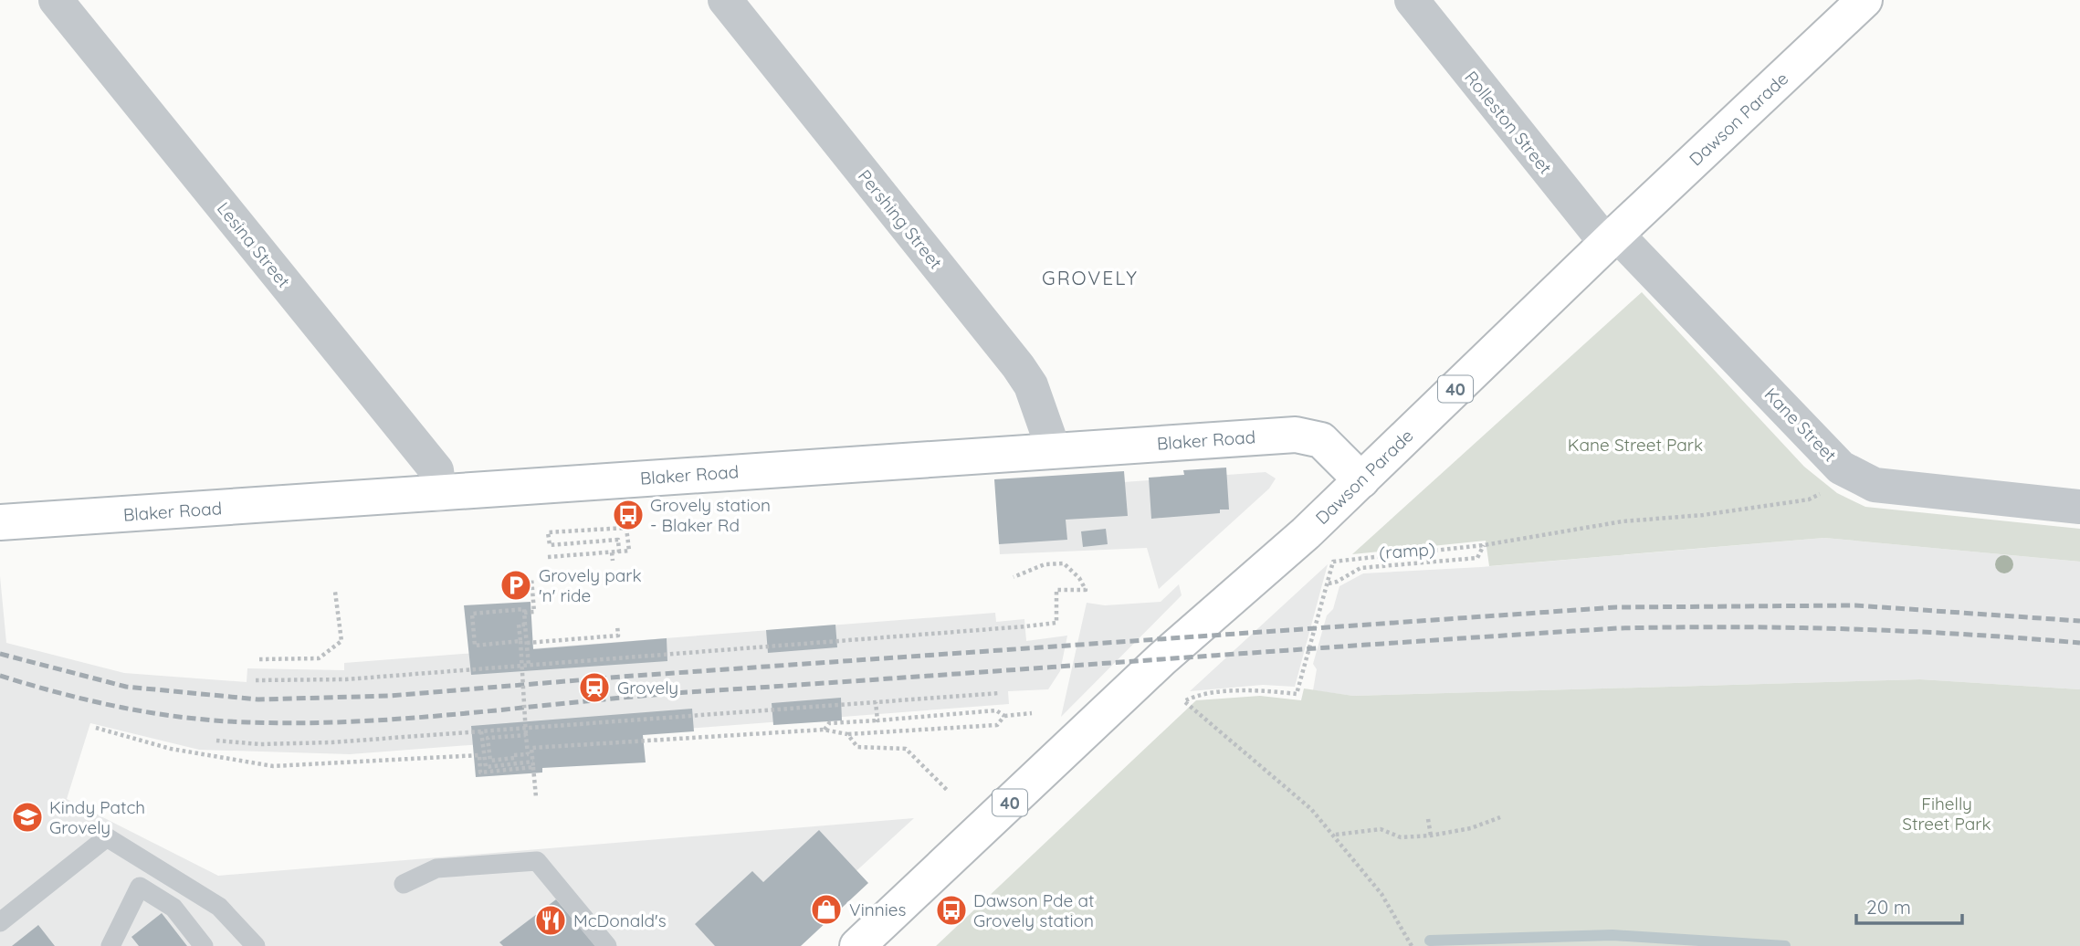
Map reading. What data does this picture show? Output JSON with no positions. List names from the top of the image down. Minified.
{"streets":{"street":["Dawson Parade","Rolleston Street","Pershing Street","Lesina Street","40","Kane Street","Blaker Road"],"path":["(ramp)"]},"crossings":[["Dawson Parade","Rolleston Street"],["Dawson Parade","Kane Street"],["Dawson Parade","Blaker Road"],["Rolleston Street","Kane Street"],["Pershing Street","Blaker Road"],["Lesina Street","Blaker Road"]],"districts":["GROVELY"],"parks":["Kane Street Park","Fihelly Street Park"],"places":{"bus stop":["Grovely station - Blaker Rd","Dawson Pde at Grovely station"],"parking":["Grovely park 'n' ride"],"station":["Grovely"],"school or university":["Kindy Patch Grovely"],"shop":["Vinnies"],"restaurant":["McDonald's"]},"scale_bar":"20 m"}
